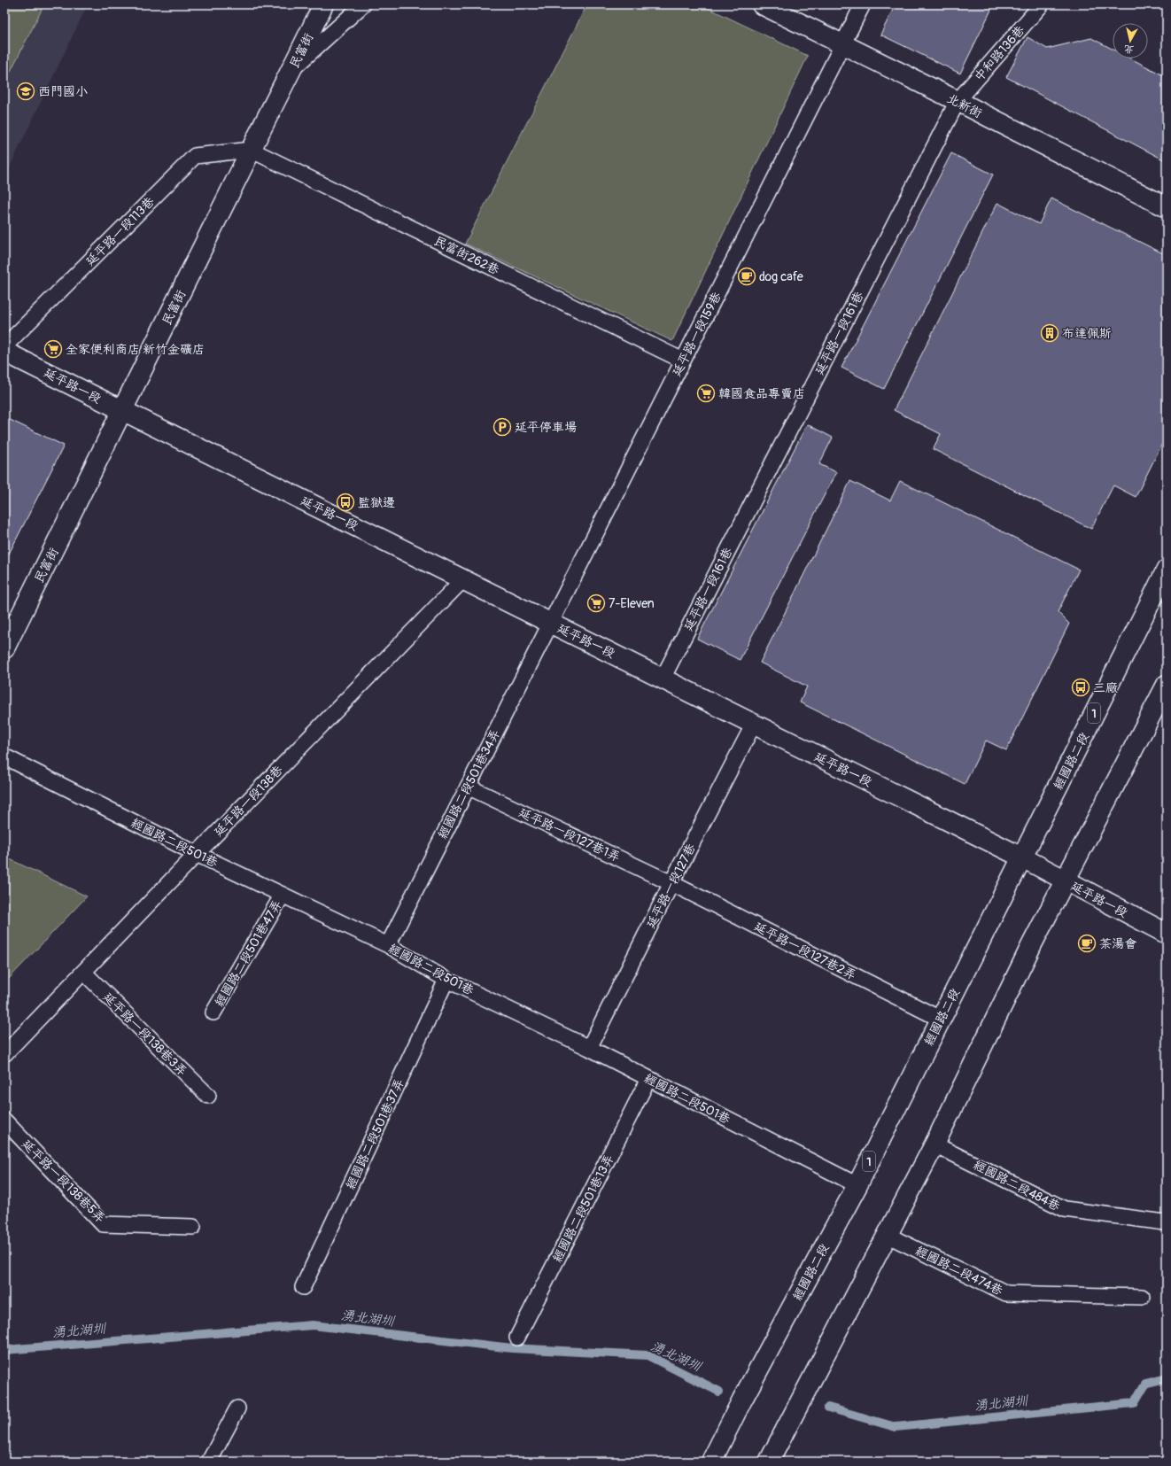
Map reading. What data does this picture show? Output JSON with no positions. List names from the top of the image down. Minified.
{"streets":{"street":["民富街","北新街","延平路一段","1","經國路二段"],"lane":["中和路136巷","延平路一段113巷","民富街262巷","延平路一段161巷","延平路一段159巷","經國路二段501巷34弄","延平路一段138巷","延平路一段127巷1弄","經國路二段501巷","延平路一段127巷","延平路一段127巷2弄","經國路二段501巷47弄","延平路一段138巷3弄","經國路二段501巷37弄","延平路一段138巷5弄","經國路二段484巷","經國路二段501巷13弄","經國路二段474巷"]},"crossings":[["民富街","延平路一段113巷"],["民富街","民富街262巷"],["民富街","延平路一段"],["中和路136巷","北新街"],["中和路136巷","延平路一段161巷"],["北新街","延平路一段161巷"],["北新街","延平路一段159巷"],["延平路一段113巷","民富街262巷"],["民富街262巷","延平路一段159巷"],["延平路一段161巷","延平路一段"],["延平路一段159巷","延平路一段"],["延平路一段159巷","經國路二段501巷34弄"],["延平路一段","經國路二段"],["延平路一段","經國路二段501巷34弄"],["延平路一段","延平路一段138巷"],["延平路一段","延平路一段127巷"],["經國路二段","經國路二段501巷"],["經國路二段","延平路一段127巷2弄"],["經國路二段501巷34弄","延平路一段127巷1弄"],["經國路二段501巷34弄","經國路二段501巷"],["延平路一段138巷","經國路二段501巷"],["延平路一段138巷","延平路一段138巷3弄"],["延平路一段127巷1弄","延平路一段127巷"],["延平路一段127巷1弄","延平路一段127巷2弄"],["經國路二段501巷","延平路一段127巷"],["經國路二段501巷","經國路二段501巷47弄"],["經國路二段501巷","經國路二段501巷37弄"],["經國路二段501巷","經國路二段501巷13弄"],["延平路一段127巷","延平路一段127巷2弄"]],"water":["湧北湖圳"],"places":{"school or university":["西門國小"],"cafe":["dog cafe","茶湯會"],"building":["布達佩斯"],"supermarket":["全家便利商店 新竹金礦店","韓國食品專賣店","7-Eleven"],"parking":["延平停車場"],"bus stop":["監獄邊","三廠"]},"north":"bottom"}
